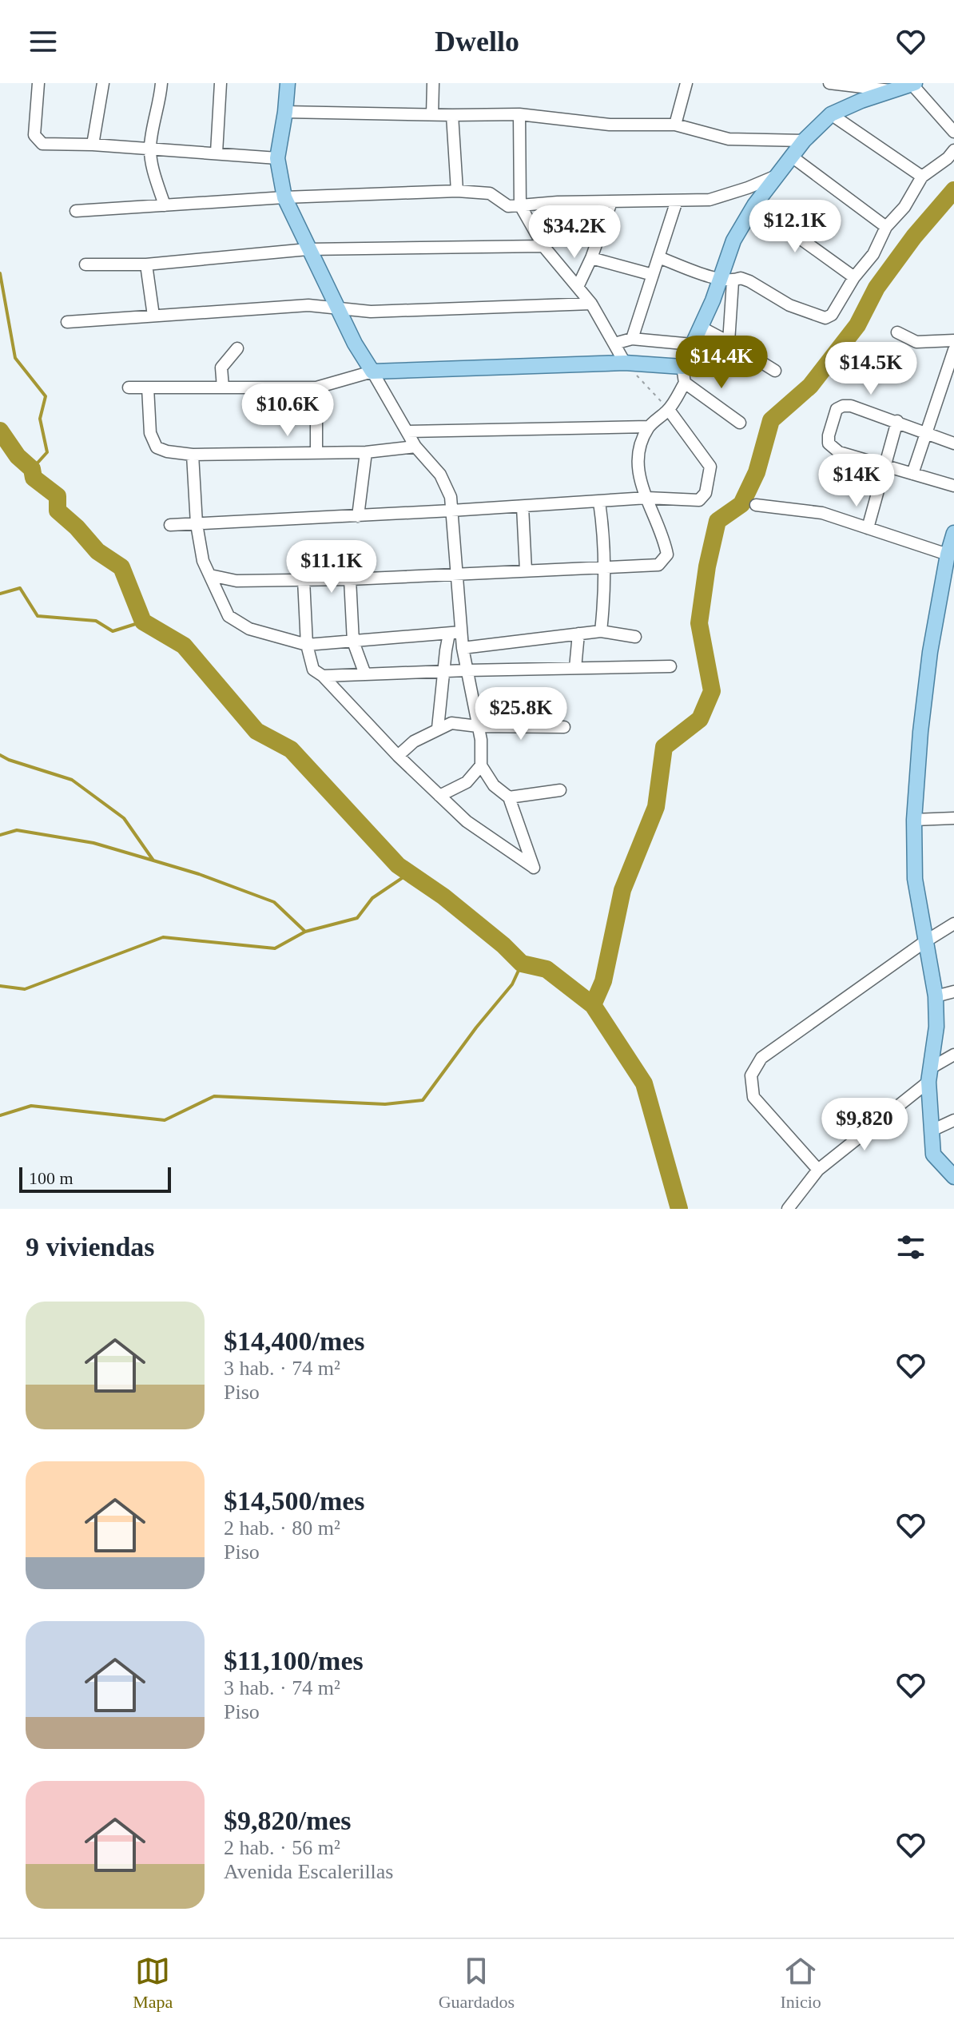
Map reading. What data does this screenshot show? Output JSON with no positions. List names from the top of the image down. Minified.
{"scale_bar":"100 m","page":{"header":"Dwello","price":["$12.1K","$34.2K","$14.4K","$14.5K","$10.6K","$14K","$11.1K","$25.8K","$9,820"],"scale":"100 m","heading":"9 viviendas","list":[{"name":"$14,400/mes","note":"3 hab. · 74 m² · Piso"},{"name":"$14,500/mes","note":"2 hab. · 80 m² · Piso"},{"name":"$11,100/mes","note":"3 hab. · 74 m² · Piso"},{"name":"$9,820/mes","note":"2 hab. · 56 m² · Avenida Escalerillas"}],"tabs":["Mapa","Guardados","Inicio"]}}
